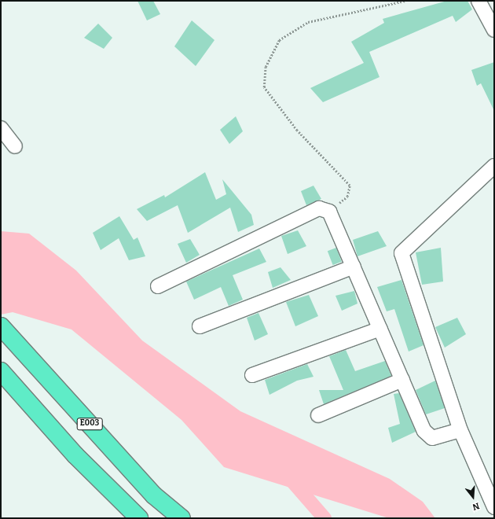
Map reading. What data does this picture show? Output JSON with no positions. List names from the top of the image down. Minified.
{"streets":{"highway":["E003"]},"north":"bottom"}
